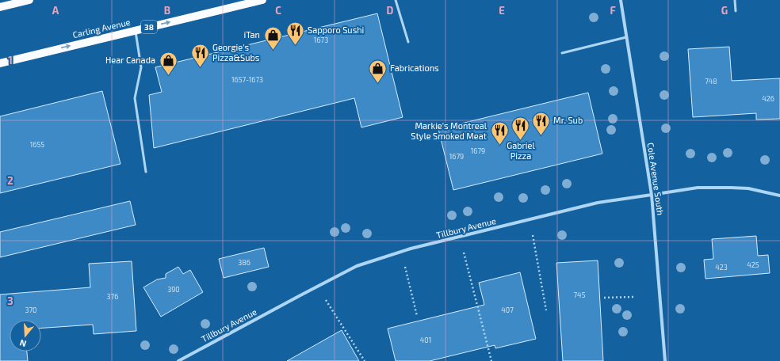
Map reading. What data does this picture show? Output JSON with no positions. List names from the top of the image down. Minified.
{"streets":{"main road":["38","Carling Avenue"],"street":["Cole Avenue South","Tillbury Avenue"]},"crossings":[["Cole Avenue South","Tillbury Avenue"]],"one_way":["Carling Avenue"],"places":{"restaurant":["Sapporo Sushi","Georgie's Pizza&Subs","Mr. Sub","Gabriel Pizza","Markie's Montreal Style Smoked Meat"],"shop":["iTan","Hear Canada","Fabrications"]},"house_numbers":["1673","1657-1673","748","426","1655","1679","1679","386","425","423","390","745","376","370","407","401"],"north":"bottom","grid":{"columns":["A","B","C","D","E","F","G"],"rows":["1","2","3"]}}
